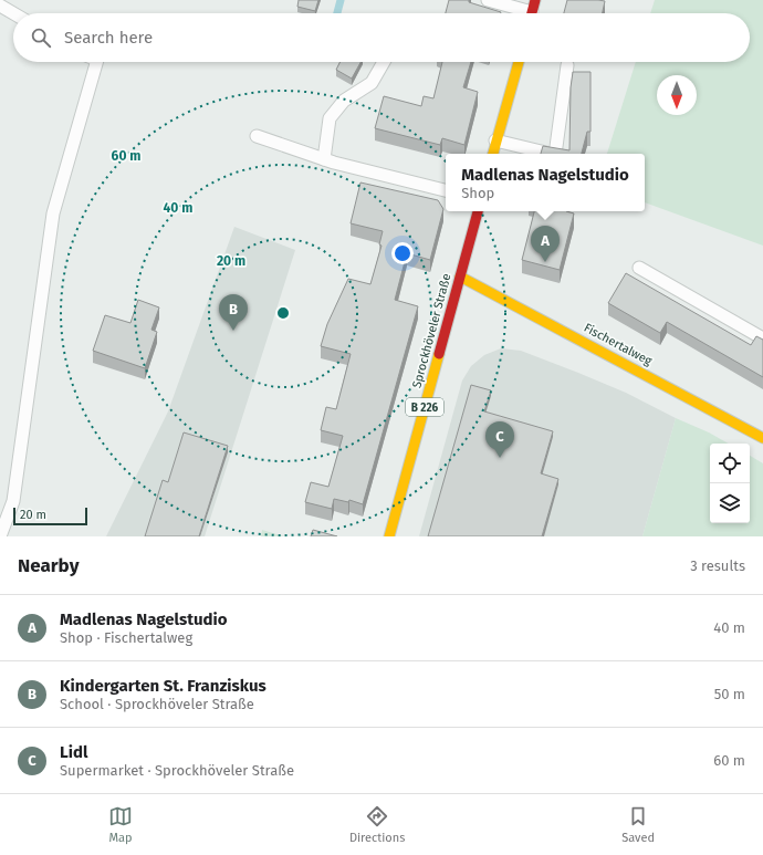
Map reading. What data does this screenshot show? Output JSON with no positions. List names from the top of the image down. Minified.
{"streets":{"main road":["Sprockhöveler Straße","Fischertalweg","B 226"]},"crossings":[["Sprockhöveler Straße","Fischertalweg"]],"scale_bar":"20 m","north":"bottom","page":{"search":"Search here","popup":["Madlenas Nagelstudio","Shop"],"pins":["A","B","C"],"scale":"20 m","heading":["Nearby","3 results"],"list":[{"mark":"A","name":"Madlenas Nagelstudio","note":"Shop · Fischertalweg","value":"40 m"},{"mark":"B","name":"Kindergarten St. Franziskus","note":"School · Sprockhöveler Straße","value":"50 m"},{"mark":"C","name":"Lidl","note":"Supermarket · Sprockhöveler Straße","value":"60 m"}],"nav":["Map","Directions","Saved"]},"rings":["60 m","40 m","20 m"]}
